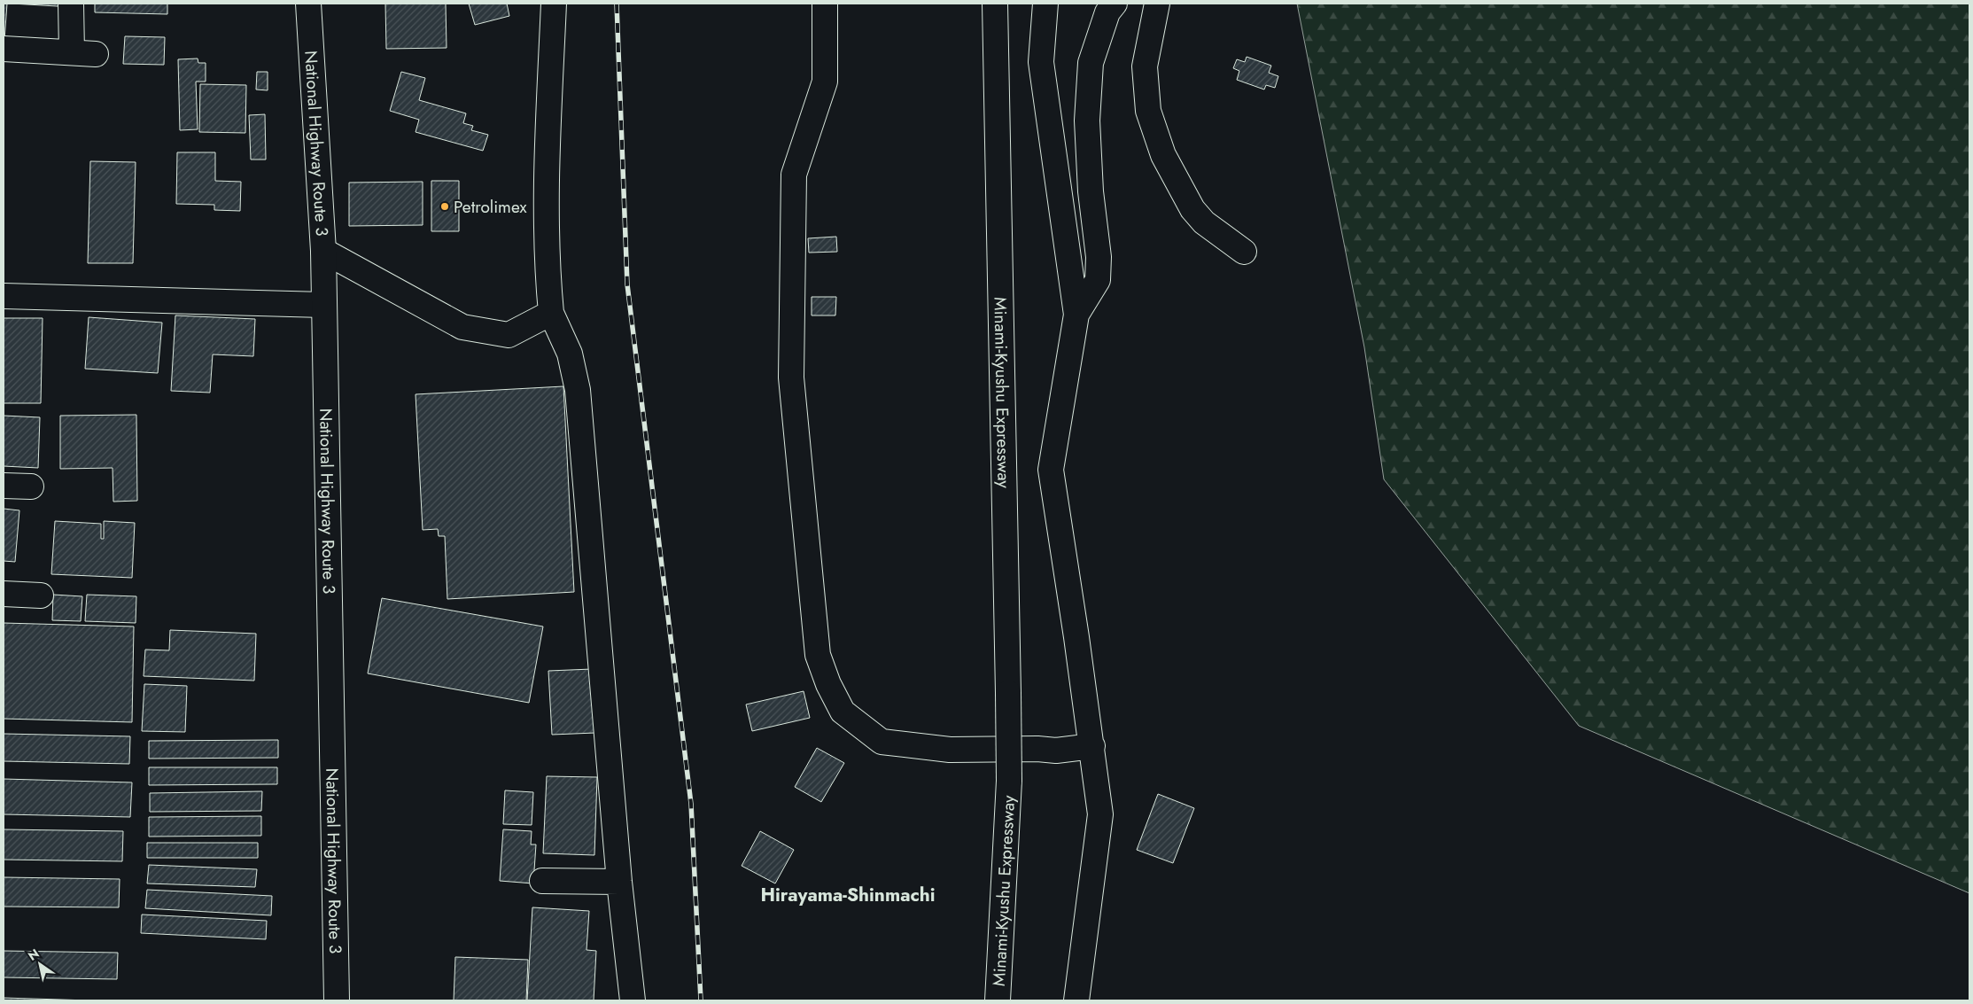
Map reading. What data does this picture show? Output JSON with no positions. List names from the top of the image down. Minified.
{"streets":{"main road":["National Highway Route 3","Minami-Kyushu Expressway"]},"districts":["Hirayama-Shinmachi"],"places":["Petrolimex"],"north":"top left"}
